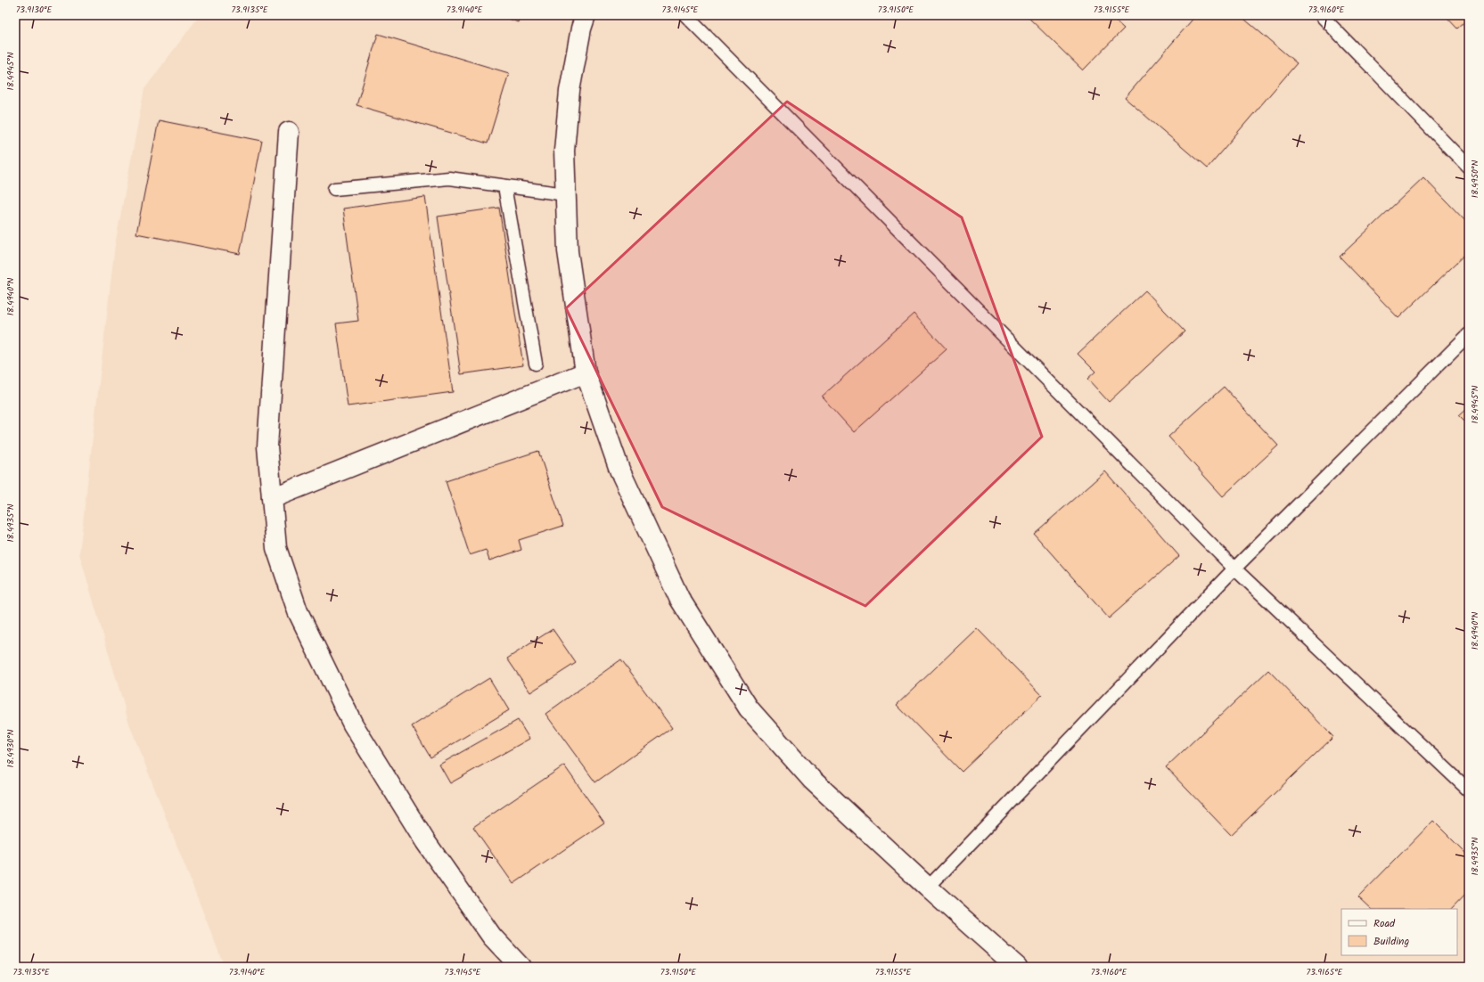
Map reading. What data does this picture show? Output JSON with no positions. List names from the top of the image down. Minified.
{"legend":["Road","Building"],"coordinates":["73.9130°E","73.9135°E","73.9140°E","73.9145°E","73.9150°E","73.9155°E","73.9160°E","18.4945°N","18.4950°N","18.4940°N","18.4935°N","18.4930°N","73.9165°E"]}
